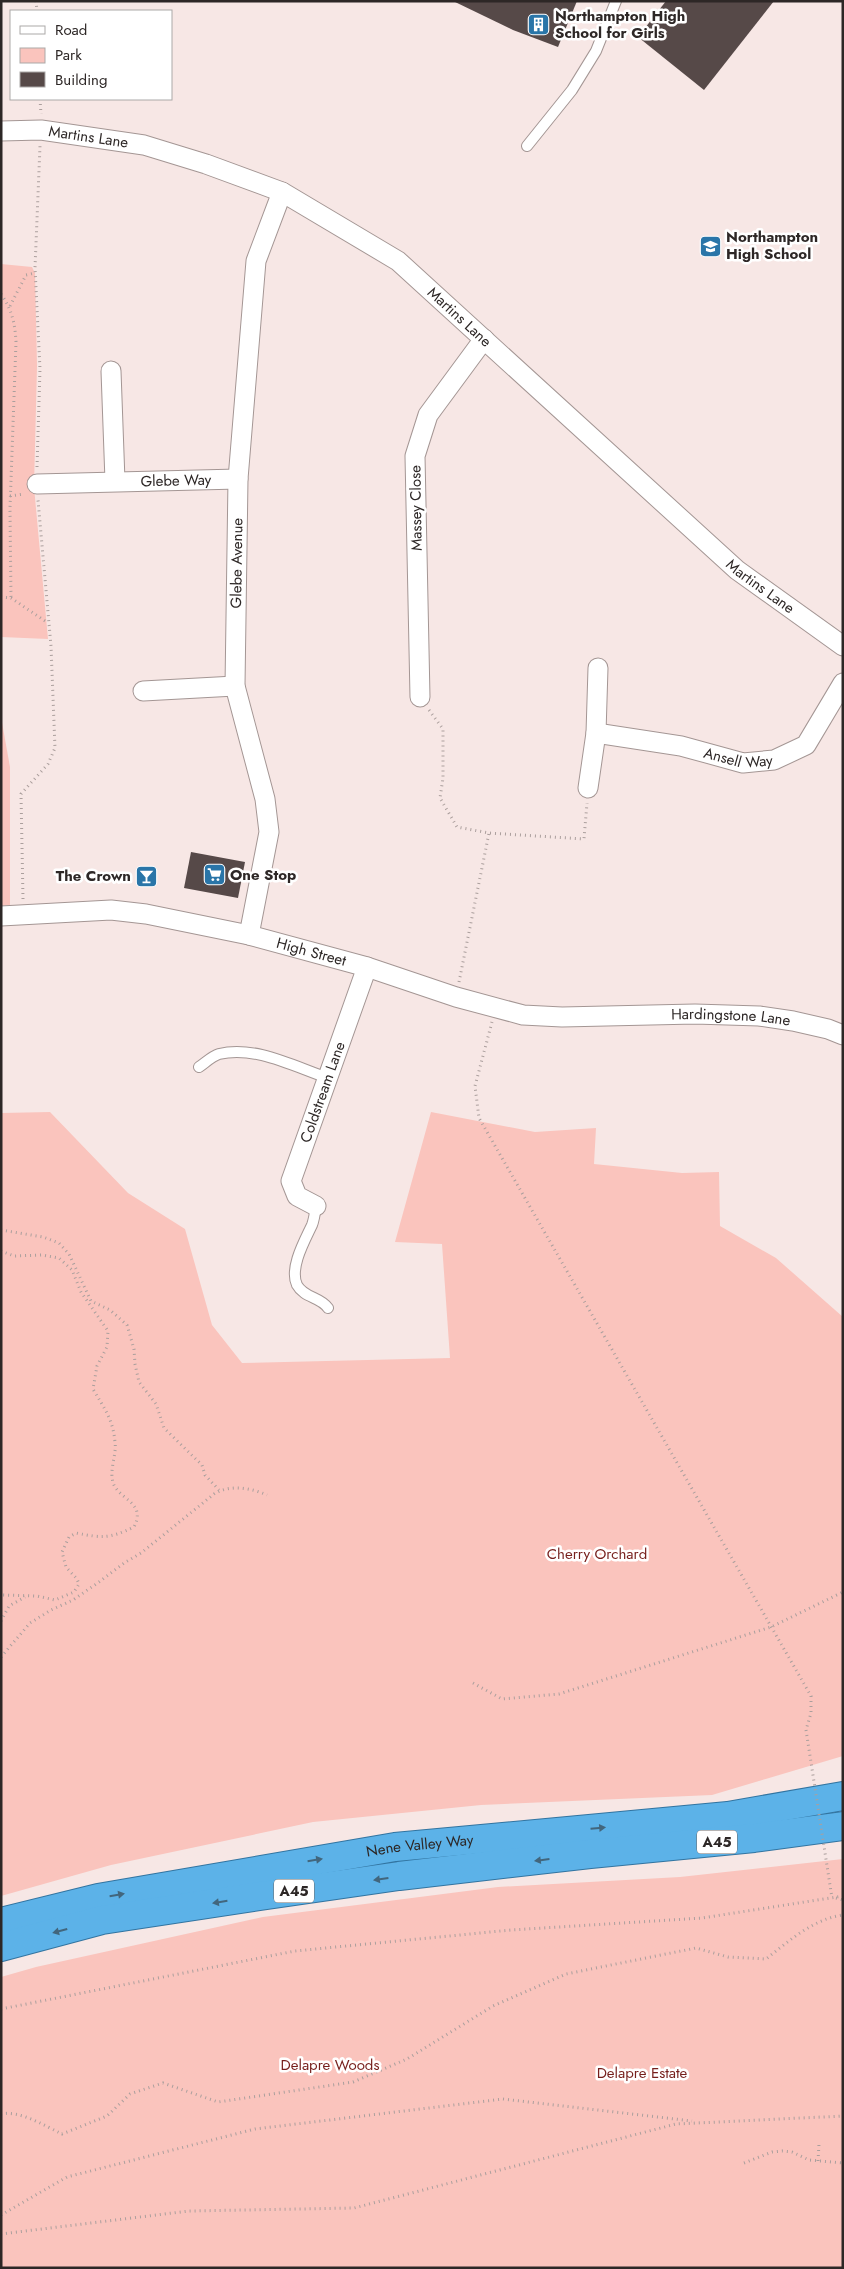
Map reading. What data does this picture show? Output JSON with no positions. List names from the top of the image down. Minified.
{"streets":{"highway":["A45","Nene Valley Way"],"street":["Martins Lane","Glebe Way","Massey Close","Glebe Avenue","Ansell Way","High Street","Hardingstone Lane","Coldstream Lane"]},"crossings":[["Martins Lane","Massey Close"],["Martins Lane","Glebe Avenue"],["Glebe Way","Glebe Avenue"],["Glebe Avenue","High Street"],["High Street","Hardingstone Lane"],["High Street","Coldstream Lane"]],"parks":["Cherry Orchard","Delapre Woods","Delapre Estate"],"places":{"building":["Northampton High School for Girls"],"school or university":["Northampton High School"],"supermarket":["One Stop"],"bar":["The Crown"]},"legend":["Road","Park","Building"]}
